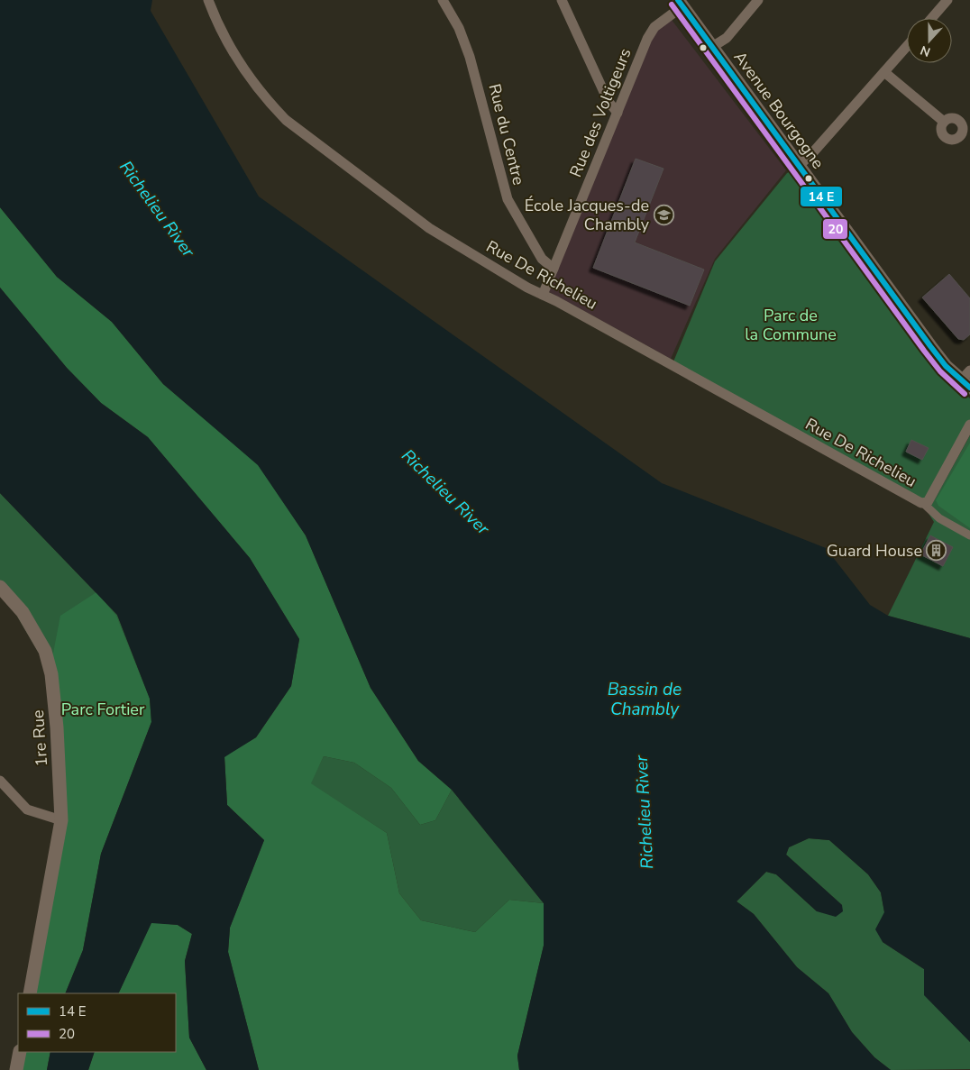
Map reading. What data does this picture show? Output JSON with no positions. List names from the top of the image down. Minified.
{"streets":{"street":["Avenue Bourgogne","Rue des Voltigeurs","Rue du Centre","Rue De Richelieu","1re Rue"]},"crossings":[["Avenue Bourgogne","Rue des Voltigeurs"],["Rue des Voltigeurs","Rue du Centre"],["Rue des Voltigeurs","Rue De Richelieu"]],"water":["Richelieu River","Bassin de Chambly"],"parks":["Parc de la Commune","Parc Fortier"],"places":{"school or university":["École Jacques-de Chambly"],"building":["Guard House"]},"lines":["transit line 20"],"legend":["14 E","20"],"north":"bottom"}
